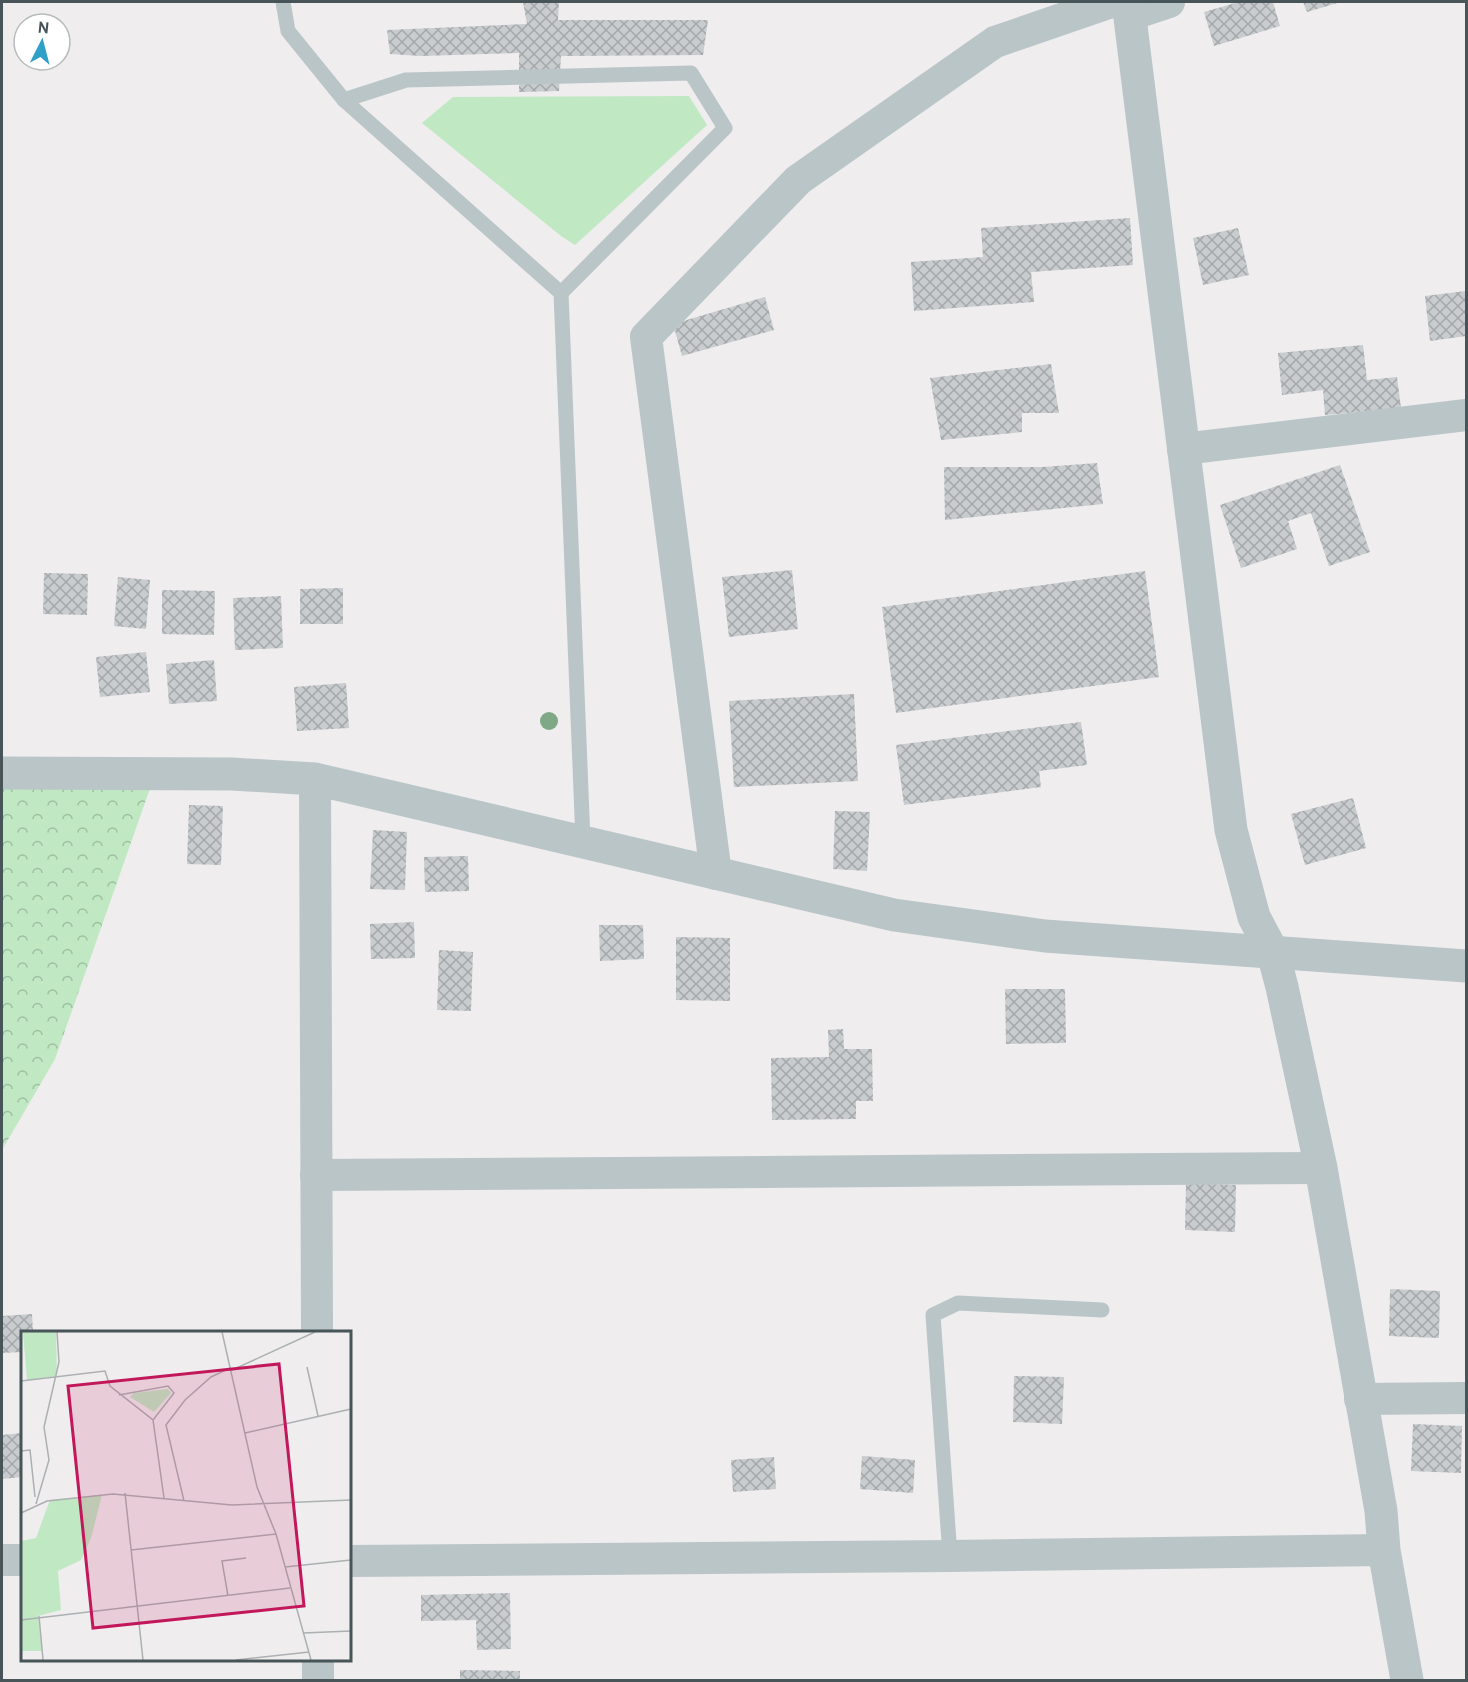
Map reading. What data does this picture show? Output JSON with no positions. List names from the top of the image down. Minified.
{"north":"top"}
